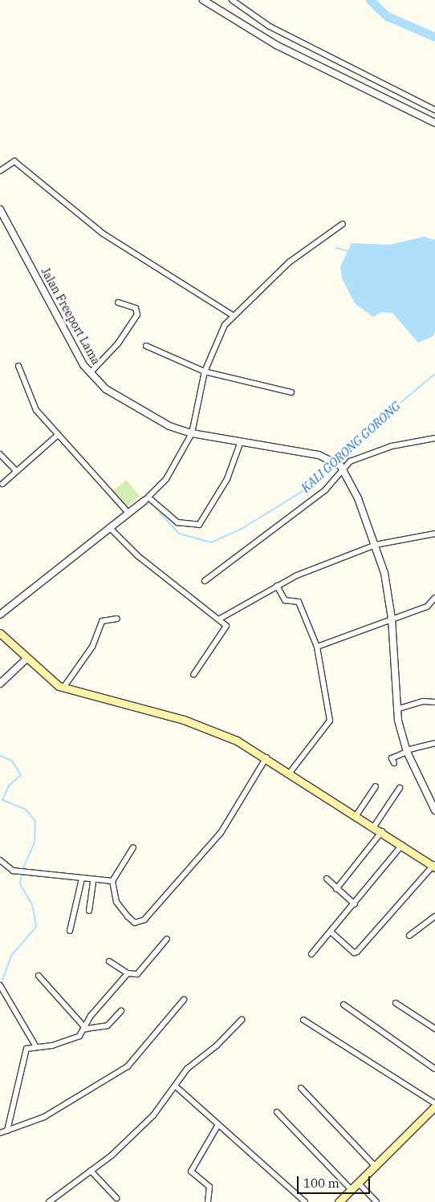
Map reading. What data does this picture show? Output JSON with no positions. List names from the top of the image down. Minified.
{"streets":{"street":["Jalan Freeport Lama"]},"water":["KALI GORONG GORONG"],"scale_bar":"100 m"}
